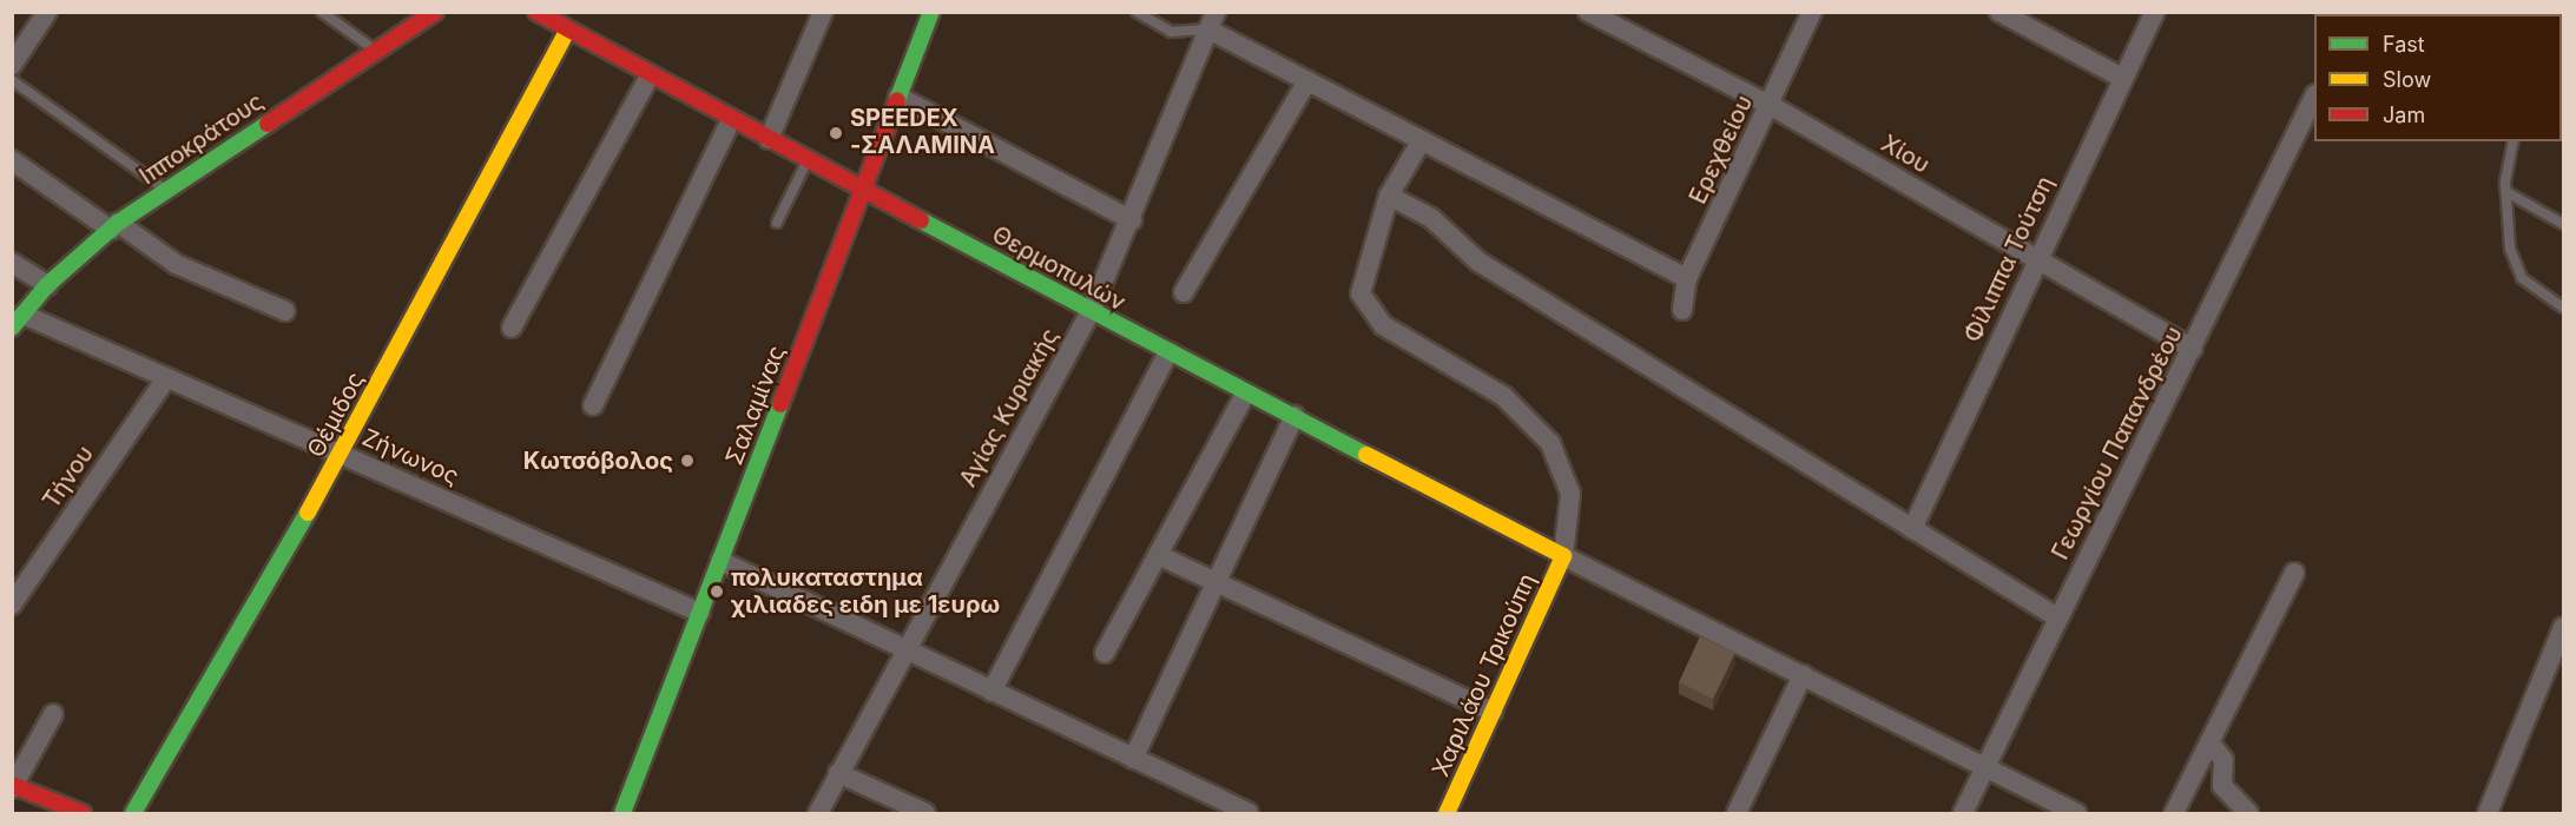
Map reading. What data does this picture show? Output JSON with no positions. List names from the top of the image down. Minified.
{"streets":{"street":["Ιπποκράτους","Ερεχθείου","Χίου","Φίλιππα Τούτση","Θερμοπυλών","Σαλαμίνας","Αγίας Κυριακής","Θέμιδος","Γεωργίου Παπανδρέου","Ζήνωνος","Τήνου","Χαριλάου Τρικούπη"]},"crossings":[["Ιπποκράτους","Ζήνωνος"],["Ερεχθείου","Χίου"],["Χίου","Φίλιππα Τούτση"],["Χίου","Γεωργίου Παπανδρέου"],["Θερμοπυλών","Σαλαμίνας"],["Θερμοπυλών","Αγίας Κυριακής"],["Θερμοπυλών","Θέμιδος"],["Θερμοπυλών","Χαριλάου Τρικούπη"],["Σαλαμίνας","Ζήνωνος"],["Θέμιδος","Ζήνωνος"],["Ζήνωνος","Τήνου"]],"places":["SPEEDEX -ΣΑΛΑΜΙΝΑ","Κωτσόβολος","πολυκαταστημα χιλιαδες ειδη με 1ευρω"],"legend":["Fast","Slow","Jam"]}
